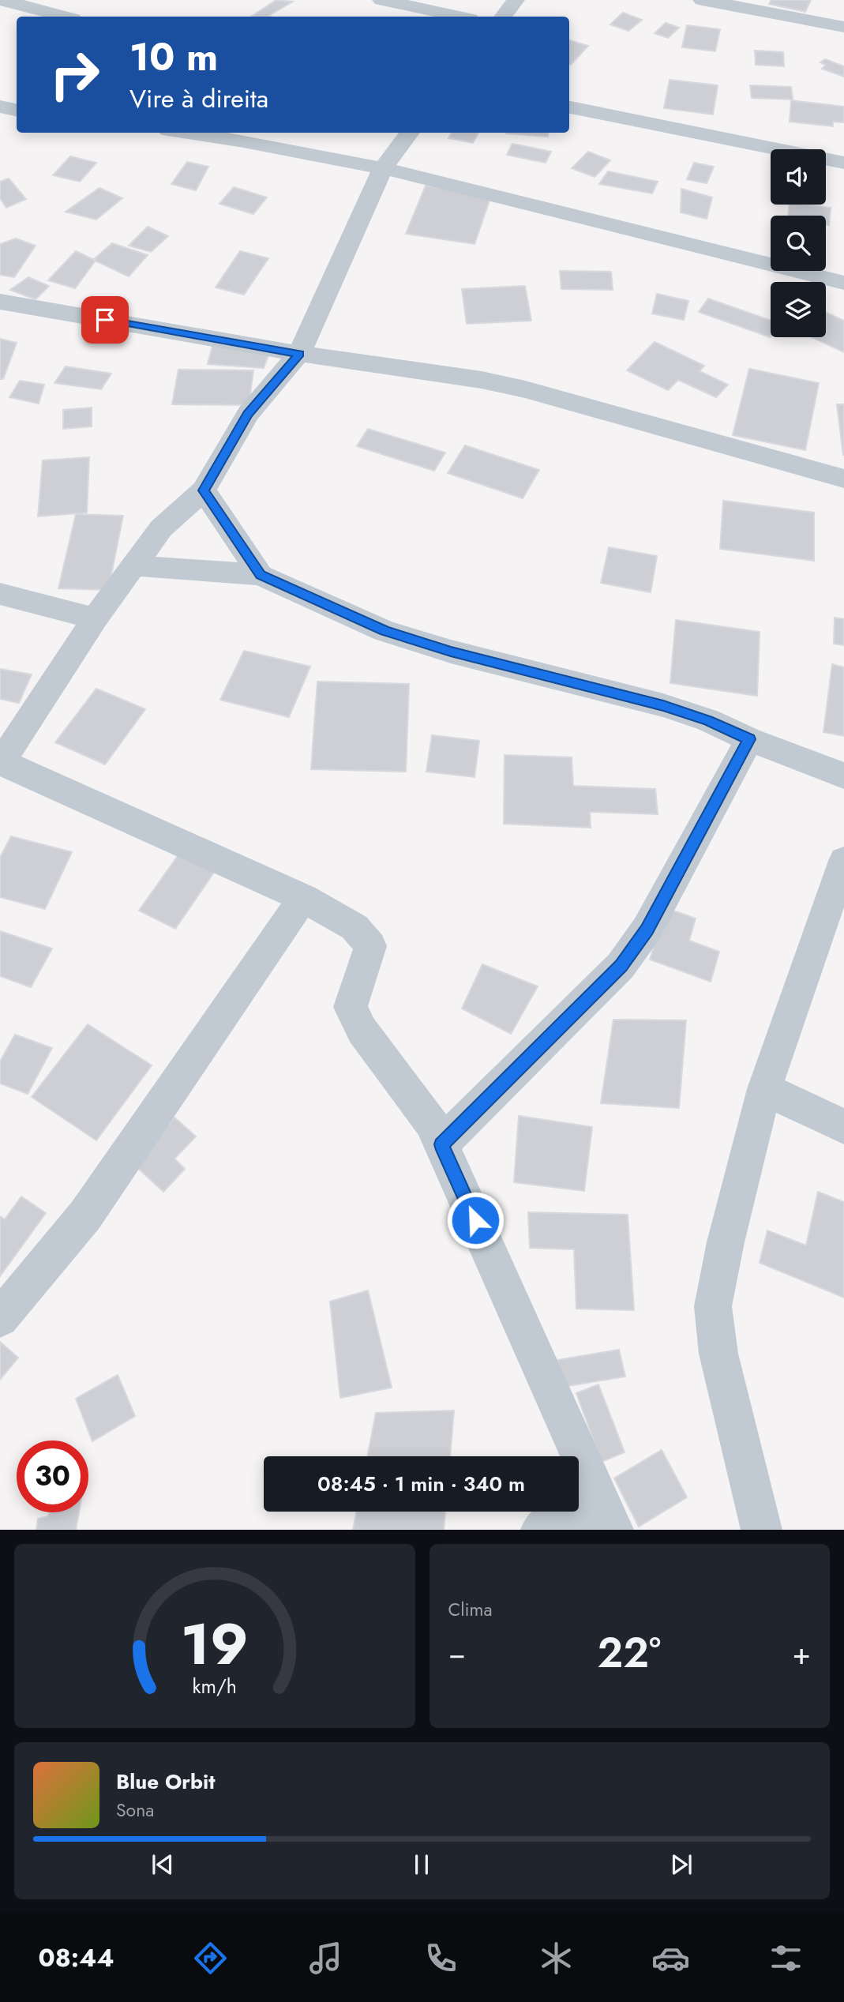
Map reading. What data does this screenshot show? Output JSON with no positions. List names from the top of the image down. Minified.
{"page":{"turn":["10 m","Vire à direita"],"limit":"30","trip":"08:45 · 1 min · 340 m","tile":"Clima","heat":["−","22°","+"],"song":["Blue Orbit","Sona"],"tabs":"08:44","gauge":["19","km/h"]}}
